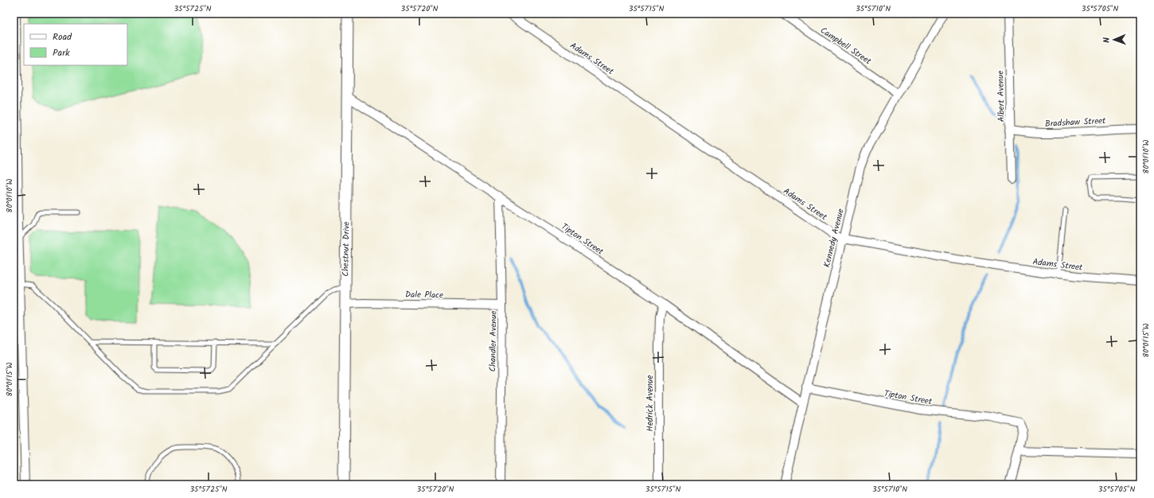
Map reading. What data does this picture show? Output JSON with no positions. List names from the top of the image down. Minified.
{"streets":{"street":["Campbell Street","Adams Street","Albert Avenue","Bradshaw Street","Kennedy Avenue","Tipton Street","Chestnut Drive","Dale Place","Chandler Avenue","Hedrick Avenue"]},"crossings":[["Campbell Street","Kennedy Avenue"],["Adams Street","Kennedy Avenue"],["Albert Avenue","Bradshaw Street"],["Kennedy Avenue","Tipton Street"],["Tipton Street","Chestnut Drive"],["Tipton Street","Chandler Avenue"],["Tipton Street","Hedrick Avenue"],["Chestnut Drive","Dale Place"],["Dale Place","Chandler Avenue"]],"legend":["Road","Park"],"north":"left","coordinates":["35°57'25\"N","35°57'20\"N","35°57'15\"N","35°57'10\"N","35°57'05\"N","80°01'10\"W","80°01'15\"W"]}
